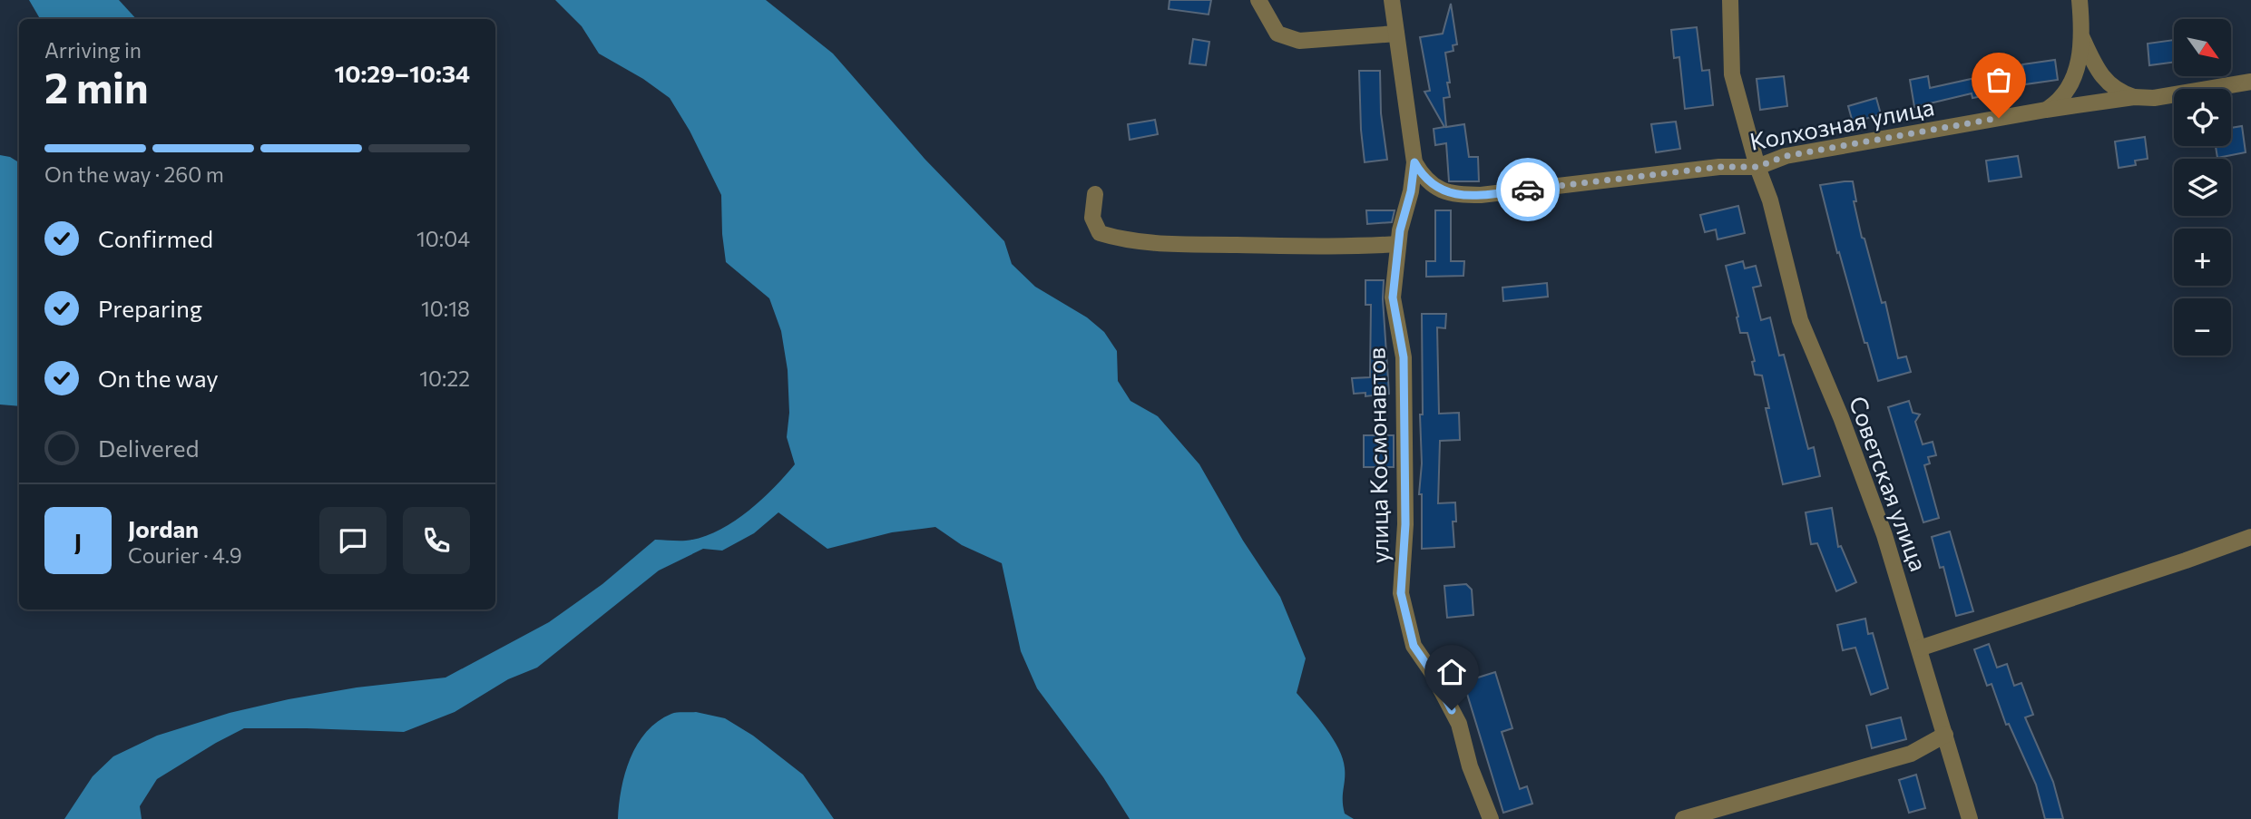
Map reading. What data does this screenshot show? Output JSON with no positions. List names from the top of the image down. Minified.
{"streets":{"street":["Колхозная улица","улица Космонавтов","Советская улица"]},"crossings":[["Колхозная улица","улица Космонавтов"],["Колхозная улица","Советская улица"]],"north":"bottom right","page":{"map_buttons":["+","−"],"heading":["2 min","Arriving in","10:29–10:34"],"panel":["Jordan","Courier · 4.9"],"bar":"On the way · 260 m","list":[["Confirmed","10:04"],["Preparing","10:18"],["On the way","10:22"],"Delivered"],"round":"J"}}
